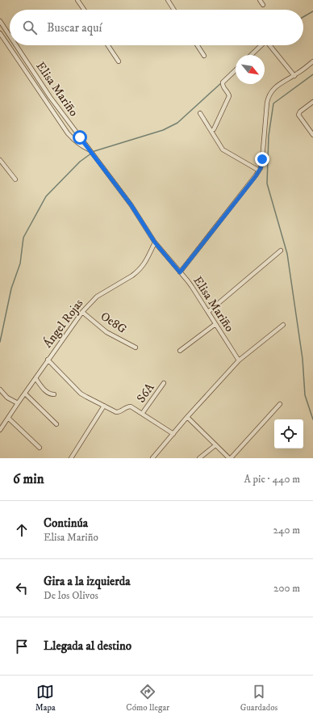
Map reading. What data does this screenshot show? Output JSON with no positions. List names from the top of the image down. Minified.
{"streets":{"street":["Elisa Mariño","Oe8G","Ángel Rojas","S6A"]},"crossings":[["Elisa Mariño","Ángel Rojas"],["Oe8G","Ángel Rojas"]],"north":"bottom right","page":{"search":"Buscar aquí","heading":["6 min","A pie · 440 m"],"list":[["Continúa","Elisa Mariño","240 m"],["Gira a la izquierda","De los Olivos","200 m"],"Llegada al destino"],"nav":["Mapa","Cómo llegar","Guardados"]}}
